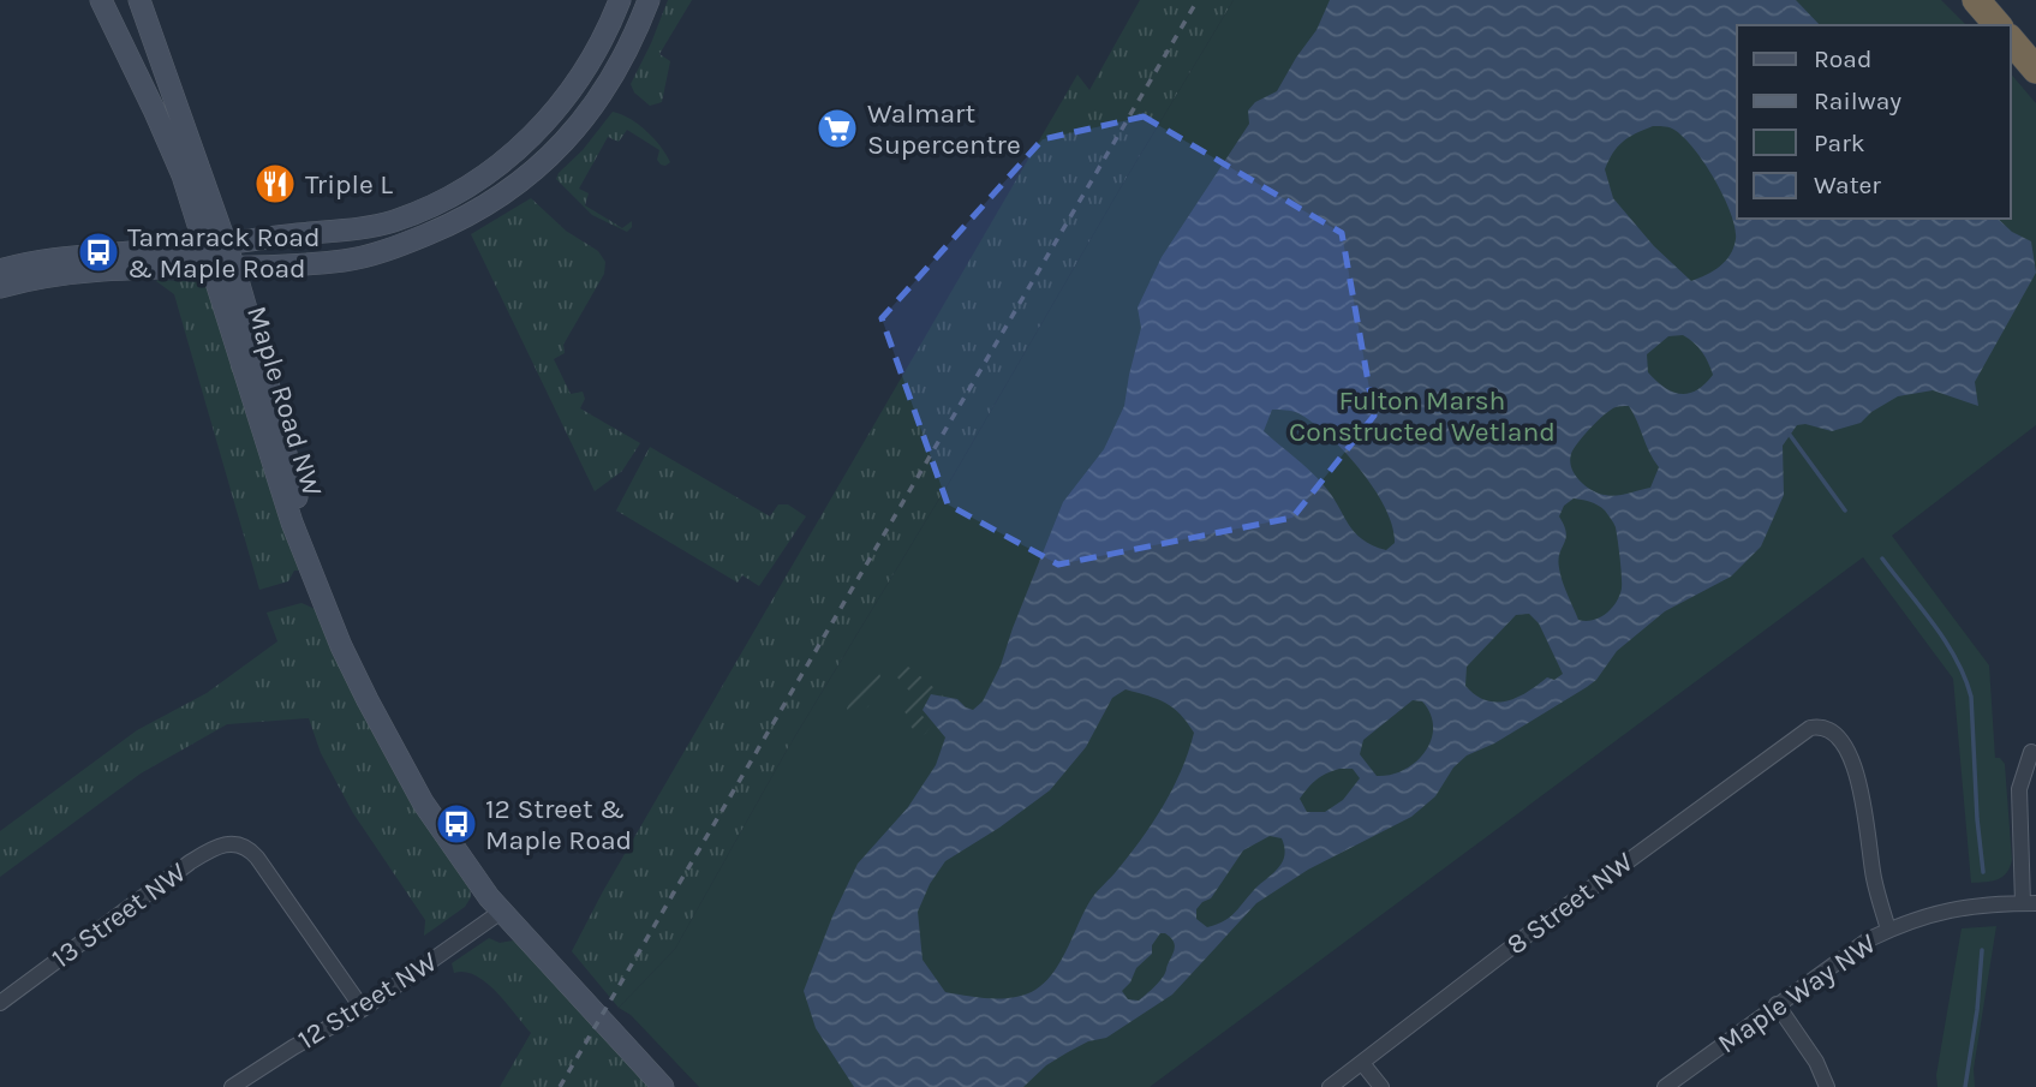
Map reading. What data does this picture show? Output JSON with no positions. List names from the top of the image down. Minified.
{"streets":{"street":["Maple Road NW","8 Street NW","13 Street NW","Maple Way NW","12 Street NW"]},"crossings":[["Maple Road NW","12 Street NW"],["8 Street NW","Maple Way NW"],["13 Street NW","12 Street NW"]],"parks":["Fulton Marsh Constructed Wetland"],"places":{"supermarket":["Walmart Supercentre"],"restaurant":["Triple L"],"bus stop":["Tamarack Road & Maple Road","12 Street & Maple Road"]},"legend":["Road","Railway","Park","Water"]}
